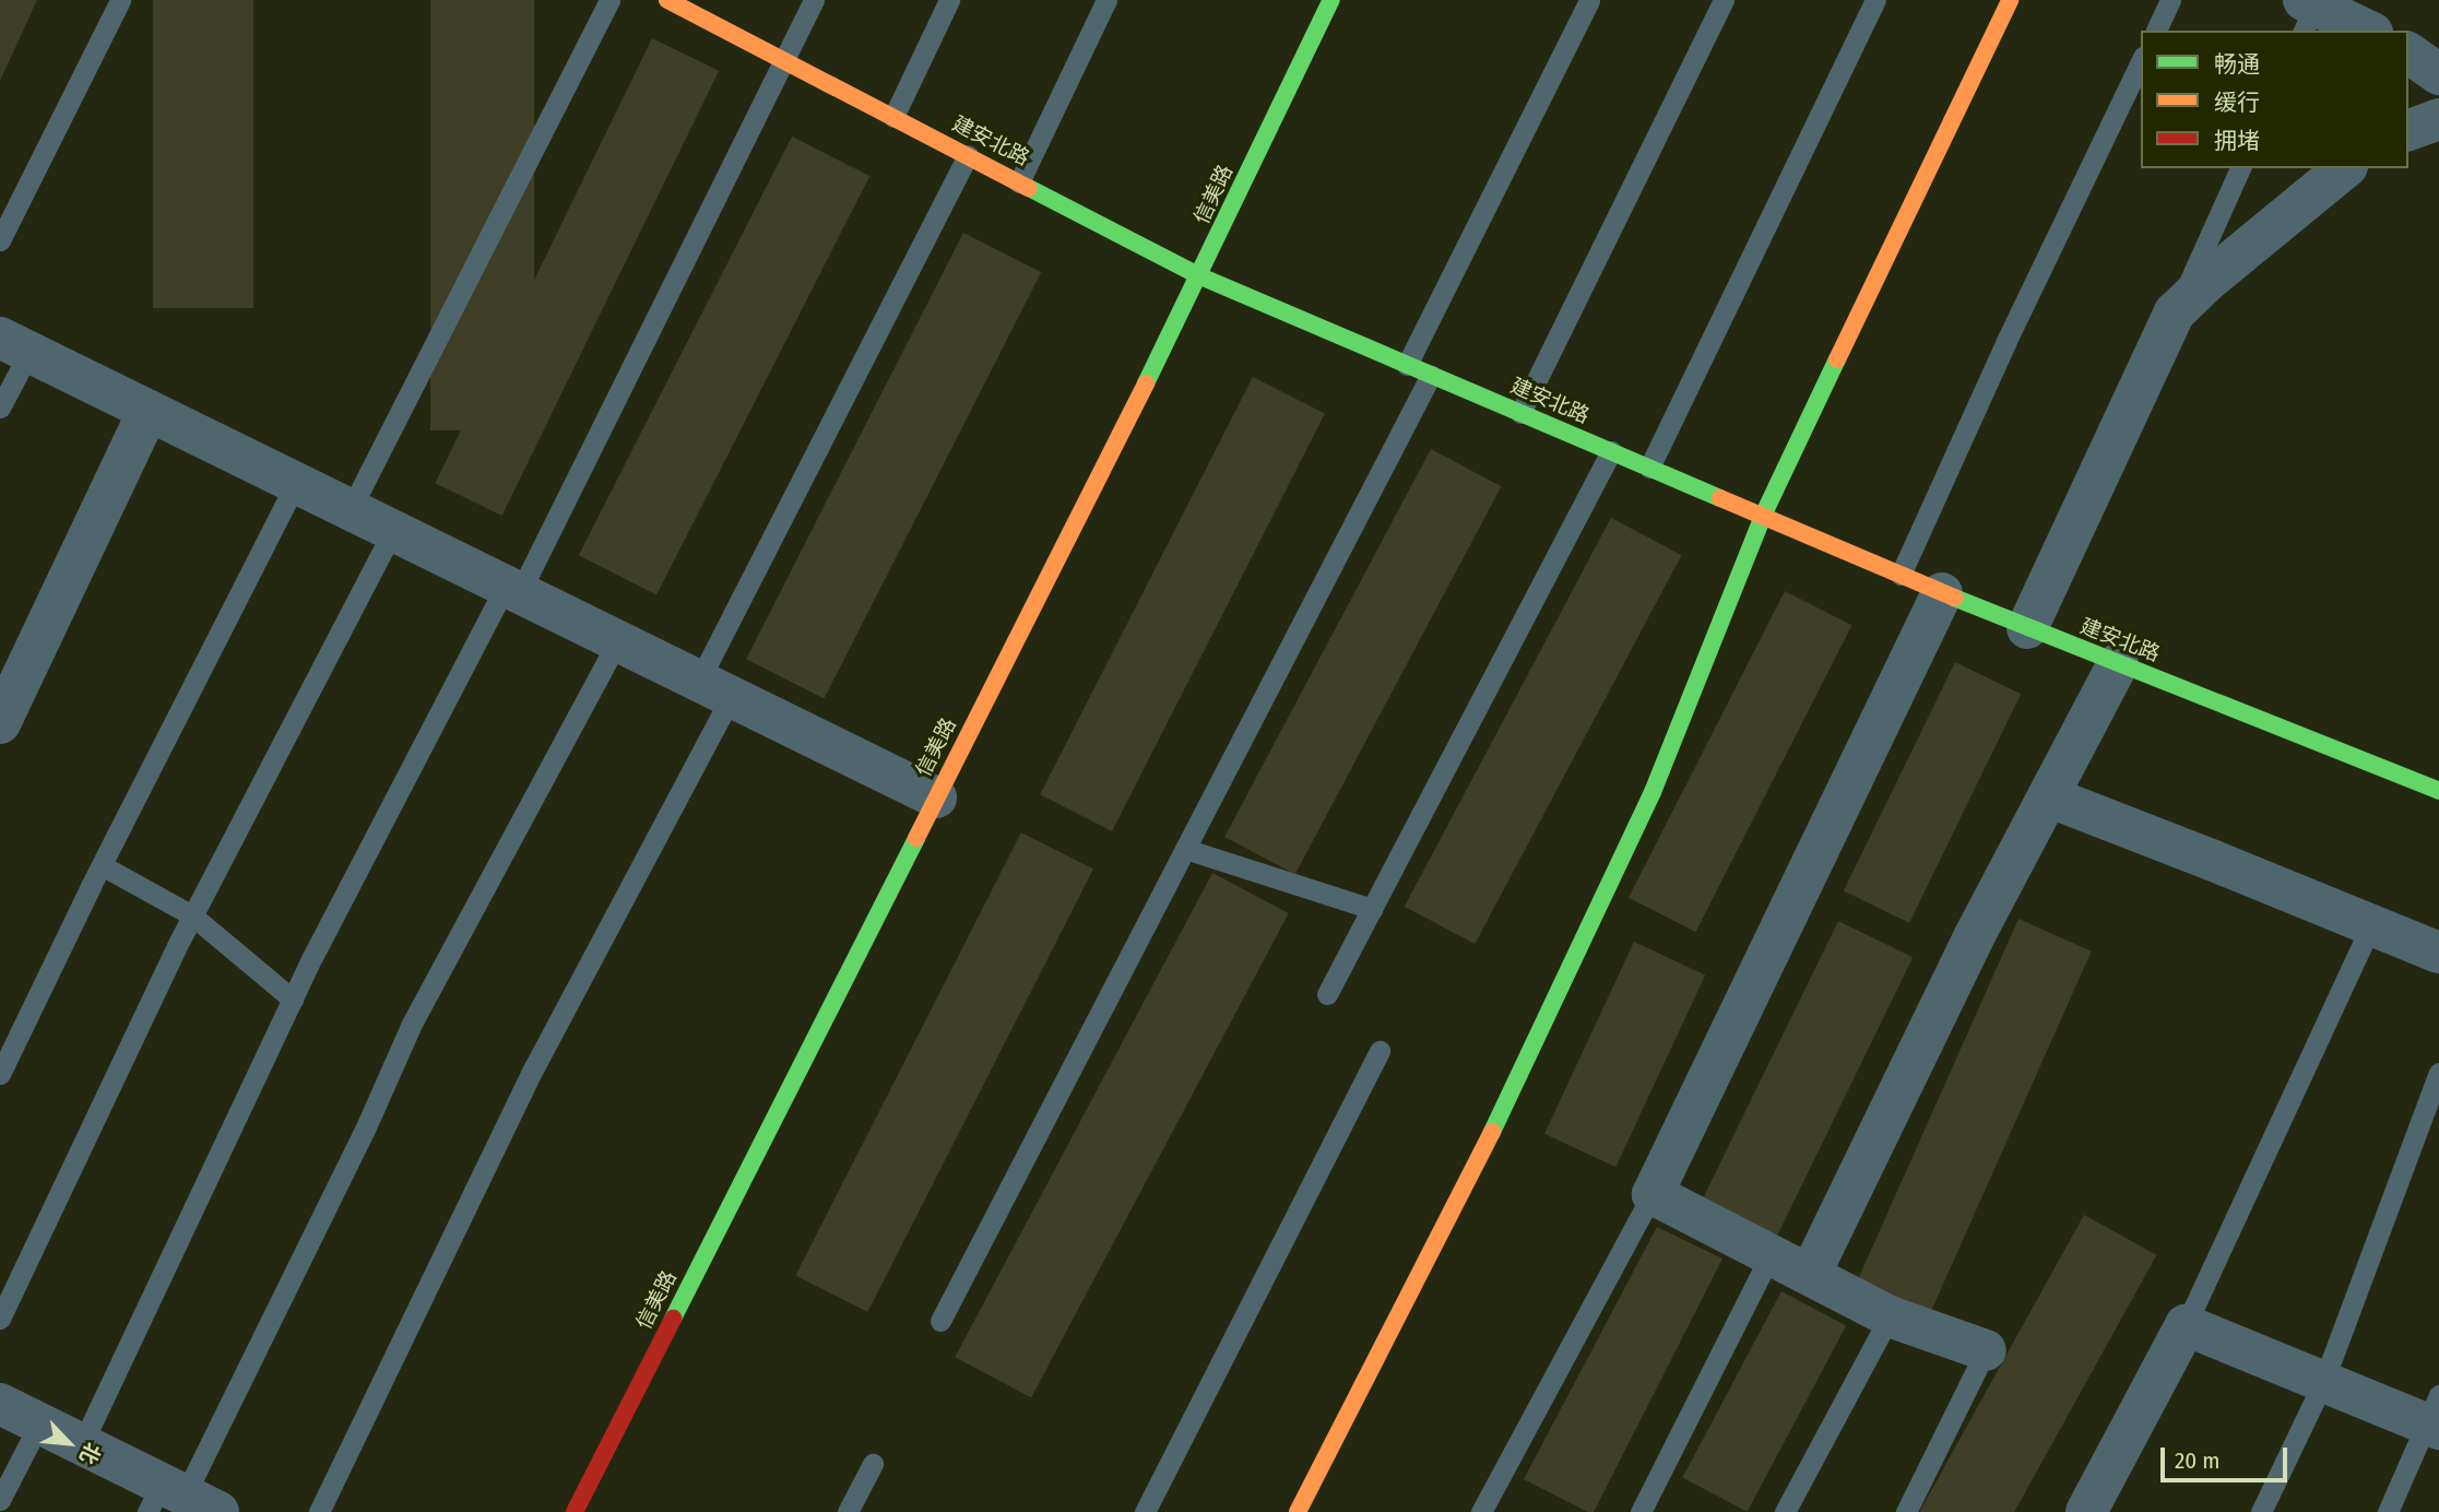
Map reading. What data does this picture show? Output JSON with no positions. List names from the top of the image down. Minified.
{"streets":{"street":["建安北路","信美路"]},"crossings":[["建安北路","信美路"]],"legend":["畅通","缓行","拥堵"],"scale_bar":"20 m","north":"bottom right"}
